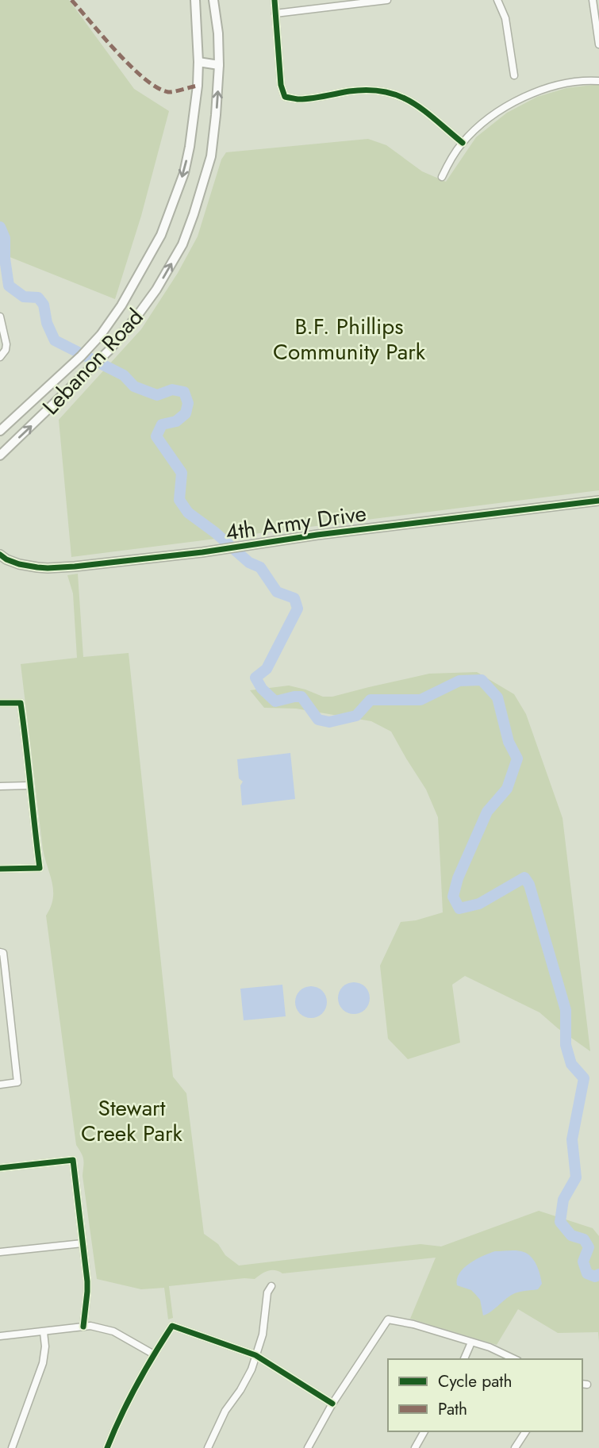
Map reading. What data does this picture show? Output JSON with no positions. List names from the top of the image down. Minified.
{"streets":{"main road":["Lebanon Road","4th Army Drive"]},"parks":["B.F. Phillips Community Park","Stewart Creek Park"],"legend":["Cycle path","Path"]}
